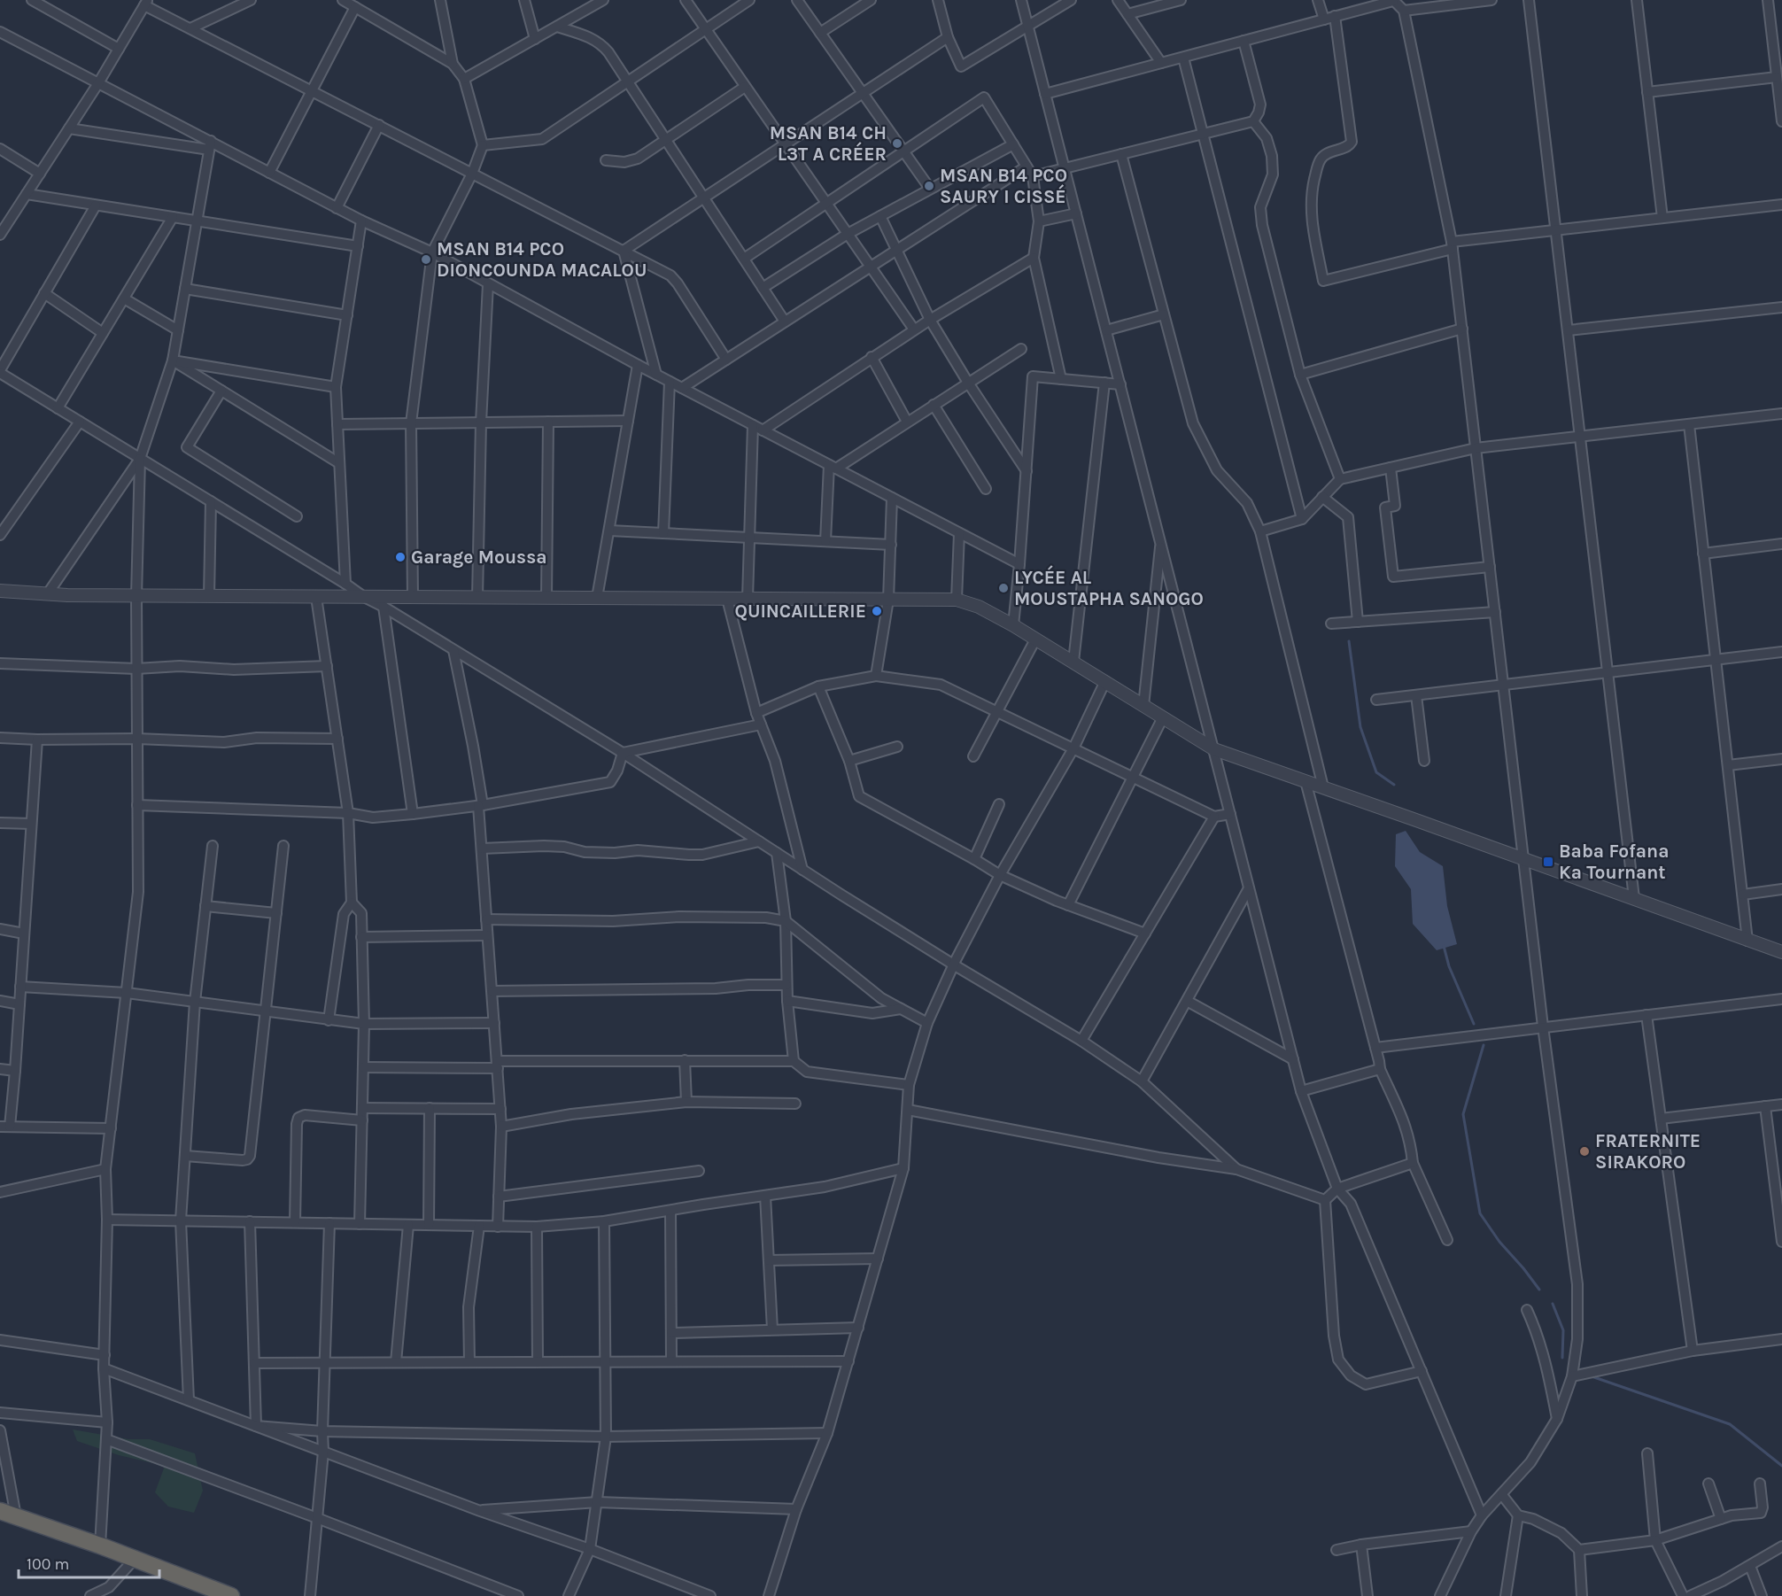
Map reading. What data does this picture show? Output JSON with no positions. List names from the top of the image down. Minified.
{"places":{"other":["MSAN B14 CH L3T A CRÉER","MSAN B14 PCO SAURY I CISSÉ","MSAN B14 PCO DIONCOUNDA MACALOU","Garage Moussa","LYCÉE AL MOUSTAPHA SANOGO","QUINCAILLERIE","FRATERNITE SIRAKORO"],"transit":["Baba Fofana Ka Tournant"]},"scale_bar":"100 m"}
